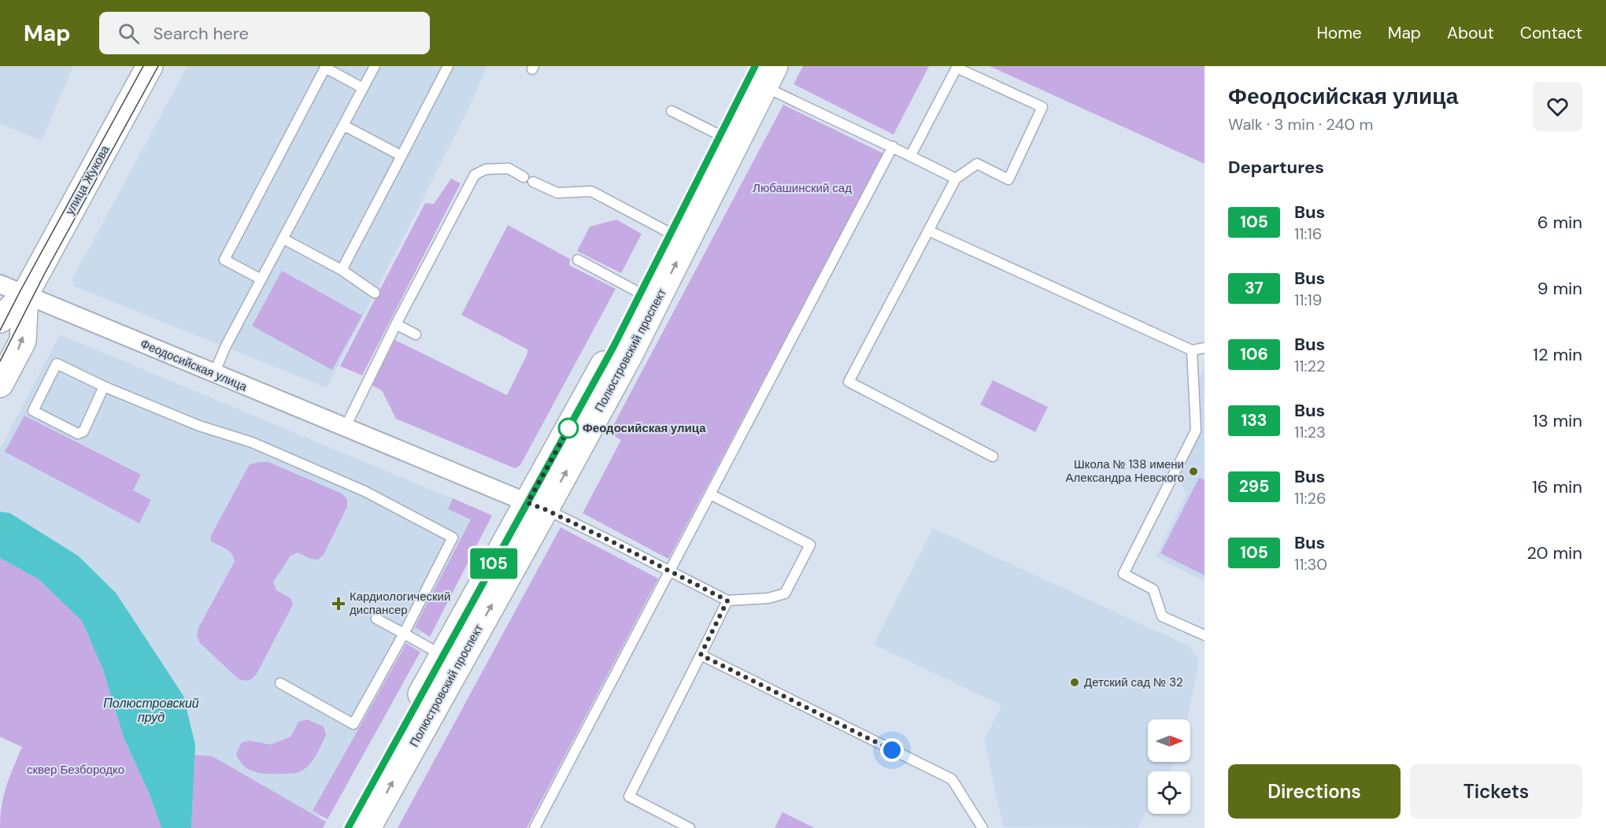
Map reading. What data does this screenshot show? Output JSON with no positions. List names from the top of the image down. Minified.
{"streets":{"main road":["улица Жукова","Полюстровский проспект"],"street":["Феодосийская улица"]},"crossings":[["улица Жукова","Феодосийская улица"],["Полюстровский проспект","Феодосийская улица"]],"water":["Полюстровский пруд"],"parks":["Любашинский сад","сквер Безбородко"],"places":{"other":["Феодосийская улица","Школа № 138 имени Александра Невского","Детский сад № 32"],"health":["Кардиологический диспансер"]},"lines":["bus line 105"],"north":"right","page":{"header":"Map","search":"Search here","nav":["Home","Map","About","Contact"],"on_map":"105","heading":[["Феодосийская улица","Walk · 3 min · 240 m"],"Departures"],"list":[{"mark":"105","name":"Bus","note":"11:16","value":"6 min"},{"mark":"37","name":"Bus","note":"11:19","value":"9 min"},{"mark":"106","name":"Bus","note":"11:22","value":"12 min"},{"mark":"133","name":"Bus","note":"11:23","value":"13 min"},{"mark":"295","name":"Bus","note":"11:26","value":"16 min"},{"mark":"105","name":"Bus","note":"11:30","value":"20 min"}],"buttons":["Directions","Tickets"]}}
